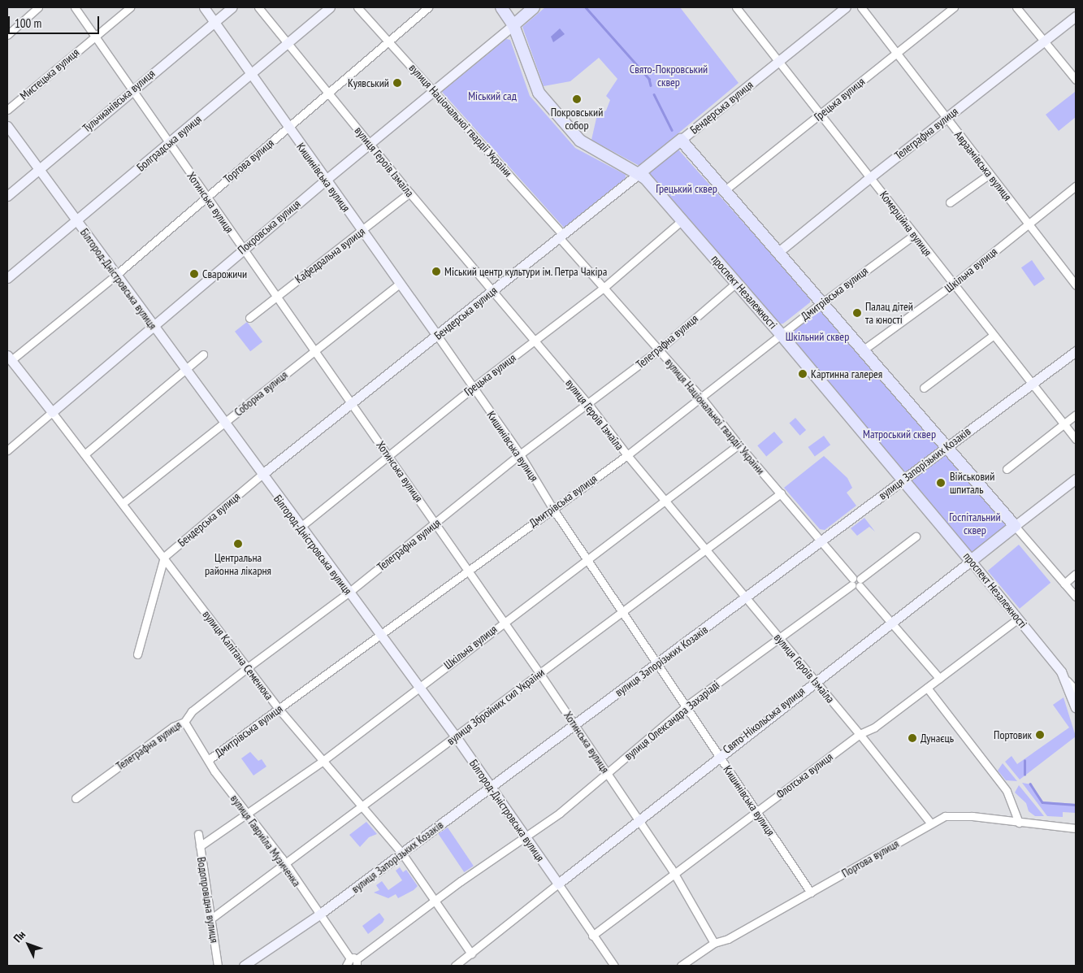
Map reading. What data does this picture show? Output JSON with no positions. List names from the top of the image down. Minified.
{"streets":{"main road":["Тульчианівська вулиця","Бендерська вулиця","Телеграфна вулиця","Болградська вулиця","Кишинівська вулиця","Покровська вулиця","Білгород-Дністровська вулиця","проспект Незалежності","вулиця Запорізьких Козаків","вулиця Капітана Семенюка","Свято-Нікольська вулиця"],"street":["Мистецька вулиця","Грецька вулиця","вулиця Національної гвардії України","Торгова вулиця","вулиця Героїв Ізмаїла","Авраамівська вулиця","Хотинська вулиця","Комерційна вулиця","Кафедральна вулиця","Шкільна вулиця","Дмитрівська вулиця","Соборна вулиця","вулиця Збройних сил України","вулиця Олександра Захаріаді","Флотська вулиця","вулиця Гавриїла Музиченка","Портова вулиця","Водопровідна вулиця"]},"crossings":[["Мистецька вулиця","Хотинська вулиця"],["Грецька вулиця","вулиця Національної гвардії України"],["Грецька вулиця","вулиця Героїв Ізмаїла"],["Грецька вулиця","Авраамівська вулиця"],["Грецька вулиця","Кишинівська вулиця"],["Грецька вулиця","Хотинська вулиця"],["Грецька вулиця","Комерційна вулиця"],["Грецька вулиця","Білгород-Дністровська вулиця"],["Тульчианівська вулиця","Кишинівська вулиця"],["Тульчианівська вулиця","Хотинська вулиця"],["Тульчианівська вулиця","Білгород-Дністровська вулиця"],["Бендерська вулиця","вулиця Національної гвардії України"],["Бендерська вулиця","вулиця Героїв Ізмаїла"],["Бендерська вулиця","Кишинівська вулиця"],["Бендерська вулиця","Хотинська вулиця"],["Бендерська вулиця","Комерційна вулиця"],["Бендерська вулиця","Білгород-Дністровська вулиця"],["Бендерська вулиця","проспект Незалежності"],["Бендерська вулиця","вулиця Капітана Семенюка"],["вулиця Національної гвардії України","Телеграфна вулиця"],["вулиця Національної гвардії України","Торгова вулиця"],["вулиця Національної гвардії України","Покровська вулиця"],["вулиця Національної гвардії України","Шкільна вулиця"],["вулиця Національної гвардії України","Дмитрівська вулиця"],["вулиця Національної гвардії України","вулиця Запорізьких Козаків"],["вулиця Національної гвардії України","вулиця Збройних сил України"],["вулиця Національної гвардії України","вулиця Олександра Захаріаді"],["Телеграфна вулиця","вулиця Героїв Ізмаїла"],["Телеграфна вулиця","Авраамівська вулиця"],["Телеграфна вулиця","Кишинівська вулиця"],["Телеграфна вулиця","Хотинська вулиця"],["Телеграфна вулиця","Комерційна вулиця"],["Телеграфна вулиця","Білгород-Дністровська вулиця"],["Телеграфна вулиця","проспект Незалежності"],["Телеграфна вулиця","вулиця Капітана Семенюка"],["Телеграфна вулиця","вулиця Гавриїла Музиченка"],["Болградська вулиця","вулиця Героїв Ізмаїла"],["Болградська вулиця","Кишинівська вулиця"],["Болградська вулиця","Хотинська вулиця"],["Болградська вулиця","Білгород-Дністровська вулиця"],["Торгова вулиця","вулиця Героїв Ізмаїла"],["Торгова вулиця","Кишинівська вулиця"],["Торгова вулиця","Хотинська вулиця"],["Торгова вулиця","Білгород-Дністровська вулиця"],["Торгова вулиця","вулиця Капітана Семенюка"],["вулиця Героїв Ізмаїла","Покровська вулиця"],["вулиця Героїв Ізмаїла","Кафедральна вулиця"],["вулиця Героїв Ізмаїла","Шкільна вулиця"],["вулиця Героїв Ізмаїла","Дмитрівська вулиця"],["вулиця Героїв Ізмаїла","вулиця Запорізьких Козаків"],["вулиця Героїв Ізмаїла","вулиця Збройних сил України"],["вулиця Героїв Ізмаїла","вулиця Олександра Захаріаді"],["вулиця Героїв Ізмаїла","Свято-Нікольська вулиця"],["вулиця Героїв Ізмаїла","Флотська вулиця"],["вулиця Героїв Ізмаїла","Портова вулиця"],["Авраамівська вулиця","Шкільна вулиця"],["Кишинівська вулиця","Покровська вулиця"],["Кишинівська вулиця","Кафедральна вулиця"],["Кишинівська вулиця","Шкільна вулиця"],["Кишинівська вулиця","Дмитрівська вулиця"],["Кишинівська вулиця","Соборна вулиця"],["Кишинівська вулиця","вулиця Запорізьких Козаків"],["Кишинівська вулиця","вулиця Збройних сил України"],["Кишинівська вулиця","вулиця Олександра Захаріаді"],["Кишинівська вулиця","Свято-Нікольська вулиця"],["Кишинівська вулиця","Флотська вулиця"],["Кишинівська вулиця","Портова вулиця"],["Хотинська вулиця","Покровська вулиця"],["Хотинська вулиця","Кафедральна вулиця"],["Хотинська вулиця","Шкільна вулиця"],["Хотинська вулиця","Дмитрівська вулиця"],["Хотинська вулиця","Соборна вулиця"],["Хотинська вулиця","вулиця Запорізьких Козаків"],["Хотинська вулиця","вулиця Збройних сил України"],["Хотинська вулиця","вулиця Олександра Захаріаді"],["Хотинська вулиця","Свято-Нікольська вулиця"],["Хотинська вулиця","Флотська вулиця"],["Хотинська вулиця","Портова вулиця"],["Комерційна вулиця","Шкільна вулиця"],["Комерційна вулиця","Дмитрівська вулиця"],["Комерційна вулиця","вулиця Запорізьких Козаків"],["Покровська вулиця","Білгород-Дністровська вулиця"],["Покровська вулиця","проспект Незалежності"],["Покровська вулиця","вулиця Капітана Семенюка"],["Шкільна вулиця","Білгород-Дністровська вулиця"],["Шкільна вулиця","вулиця Капітана Семенюка"],["Шкільна вулиця","вулиця Гавриїла Музиченка"],["Шкільна вулиця","Водопровідна вулиця"],["Білгород-Дністровська вулиця","Дмитрівська вулиця"],["Білгород-Дністровська вулиця","Соборна вулиця"],["Білгород-Дністровська вулиця","вулиця Запорізьких Козаків"],["Білгород-Дністровська вулиця","вулиця Збройних сил України"],["Білгород-Дністровська вулиця","вулиця Олександра Захаріаді"],["Білгород-Дністровська вулиця","Свято-Нікольська вулиця"],["Білгород-Дністровська вулиця","Флотська вулиця"],["проспект Незалежності","Дмитрівська вулиця"],["проспект Незалежності","вулиця Запорізьких Козаків"],["проспект Незалежності","Свято-Нікольська вулиця"],["проспект Незалежності","Флотська вулиця"],["Дмитрівська вулиця","вулиця Капітана Семенюка"],["Дмитрівська вулиця","вулиця Гавриїла Музиченка"],["Соборна вулиця","вулиця Капітана Семенюка"],["вулиця Запорізьких Козаків","вулиця Капітана Семенюка"],["вулиця Запорізьких Козаків","вулиця Гавриїла Музиченка"],["вулиця Капітана Семенюка","вулиця Збройних сил України"],["вулиця Капітана Семенюка","вулиця Олександра Захаріаді"],["вулиця Капітана Семенюка","Свято-Нікольська вулиця"],["вулиця Збройних сил України","вулиця Гавриїла Музиченка"],["вулиця Збройних сил України","Водопровідна вулиця"],["вулиця Олександра Захаріаді","вулиця Гавриїла Музиченка"]],"parks":["Свято-Покровський сквер","Міський сад","Грецький сквер","Шкільний сквер","Матроський сквер","Госпітальний сквер"],"places":["Куявський","Покровський собор","Міський центр культури ім. Петра Чакіра","Сварожичи","Палац дітей та юності","Картинна галерея","Військовий шпиталь","Центральна районна лікарня","Портовик","Дунаєць"],"scale_bar":"100 m","north":"top left"}
